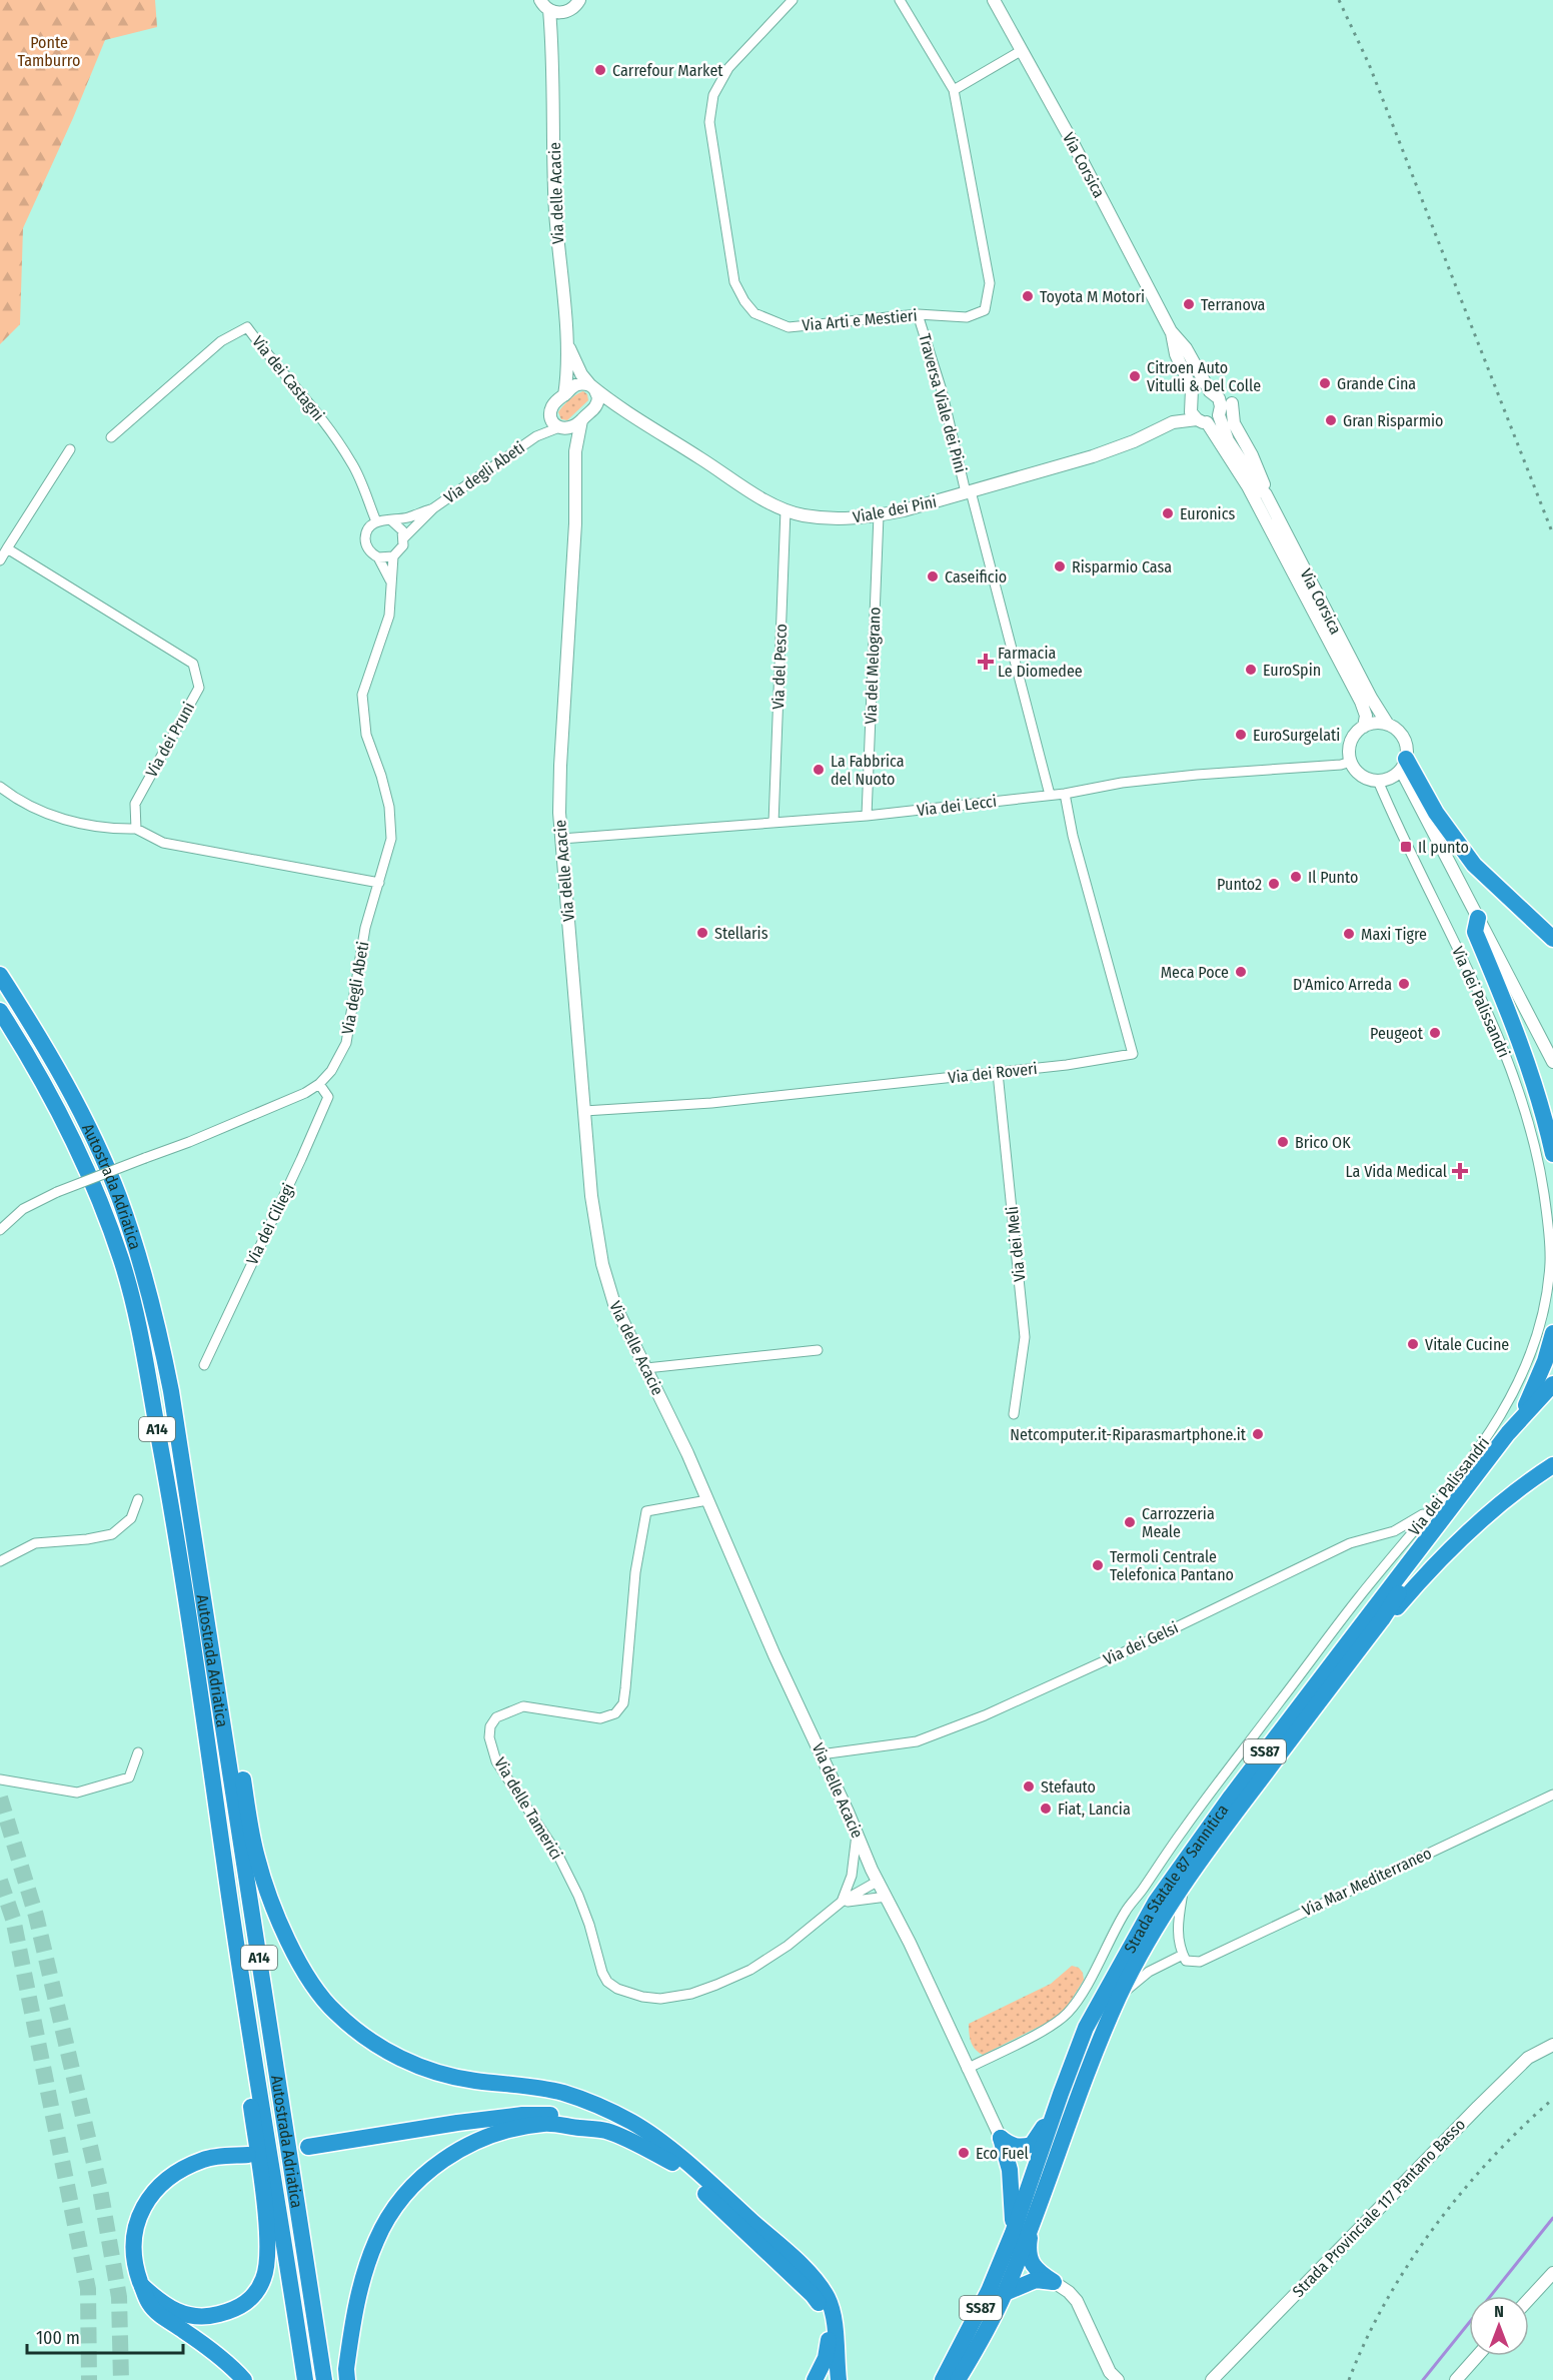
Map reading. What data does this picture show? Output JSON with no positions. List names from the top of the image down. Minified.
{"streets":{"highway":["Autostrada Adriatica","A14","SS87","Strada Statale 87 Sannitica"],"street":["Via Corsica","Via delle Acacie","Via Arti e Mestieri","Via dei Castagni","Traversa Viale dei Pini","Via degli Abeti","Viale dei Pini","Via del Melograno","Via del Pesco","Via dei Pruni","Via dei Lecci","Via dei Palissandri","Via dei Roveri","Via dei Ciliegi","Via dei Meli","Via dei Gelsi","Via delle Tamerici","Via Mar Mediterraneo","Strada Provinciale 117 Pantano Basso"]},"crossings":[["Via Corsica","Viale dei Pini"],["Via Corsica","Via dei Lecci"],["Via Corsica","Via dei Palissandri"],["Via delle Acacie","Via degli Abeti"],["Via delle Acacie","Viale dei Pini"],["Via delle Acacie","Via dei Lecci"],["Via delle Acacie","Via dei Palissandri"],["Via delle Acacie","Via dei Roveri"],["Via delle Acacie","Via dei Gelsi"],["Via delle Acacie","SS87"],["Via delle Acacie","Via delle Tamerici"],["Via Arti e Mestieri","Traversa Viale dei Pini"],["Via dei Castagni","Via degli Abeti"],["Traversa Viale dei Pini","Viale dei Pini"],["Traversa Viale dei Pini","Via dei Lecci"],["Via degli Abeti","Viale dei Pini"],["Via degli Abeti","Via dei Ciliegi"],["Viale dei Pini","Via del Melograno"],["Viale dei Pini","Via del Pesco"],["Via del Melograno","Via dei Lecci"],["Via del Pesco","Via dei Lecci"],["Via dei Lecci","Via dei Palissandri"],["Via dei Lecci","Via dei Roveri"],["Via dei Palissandri","Via dei Gelsi"],["Via dei Roveri","Via dei Meli"],["SS87","Strada Statale 87 Sannitica"]],"parks":["Ponte Tamburro"],"places":{"other":["Carrefour Market","Toyota M Motori","Terranova","Citroen Auto Vitulli & Del Colle","Grande Cina","Gran Risparmio","Euronics","Risparmio Casa","Caseificio","EuroSpin","EuroSurgelati","La Fabbrica del Nuoto","Il Punto","Punto2","Stellaris","Maxi Tigre","Meca Poce","D'Amico Arreda","Peugeot","Brico OK","Vitale Cucine","Netcomputer.it-Riparasmartphone.it","Carrozzeria Meale","Termoli Centrale Telefonica Pantano","Stefauto","Fiat, Lancia","Eco Fuel"],"health":["Farmacia Le Diomedee","La Vida Medical"],"transit":["Il punto"]},"scale_bar":"100 m","north":"top"}
